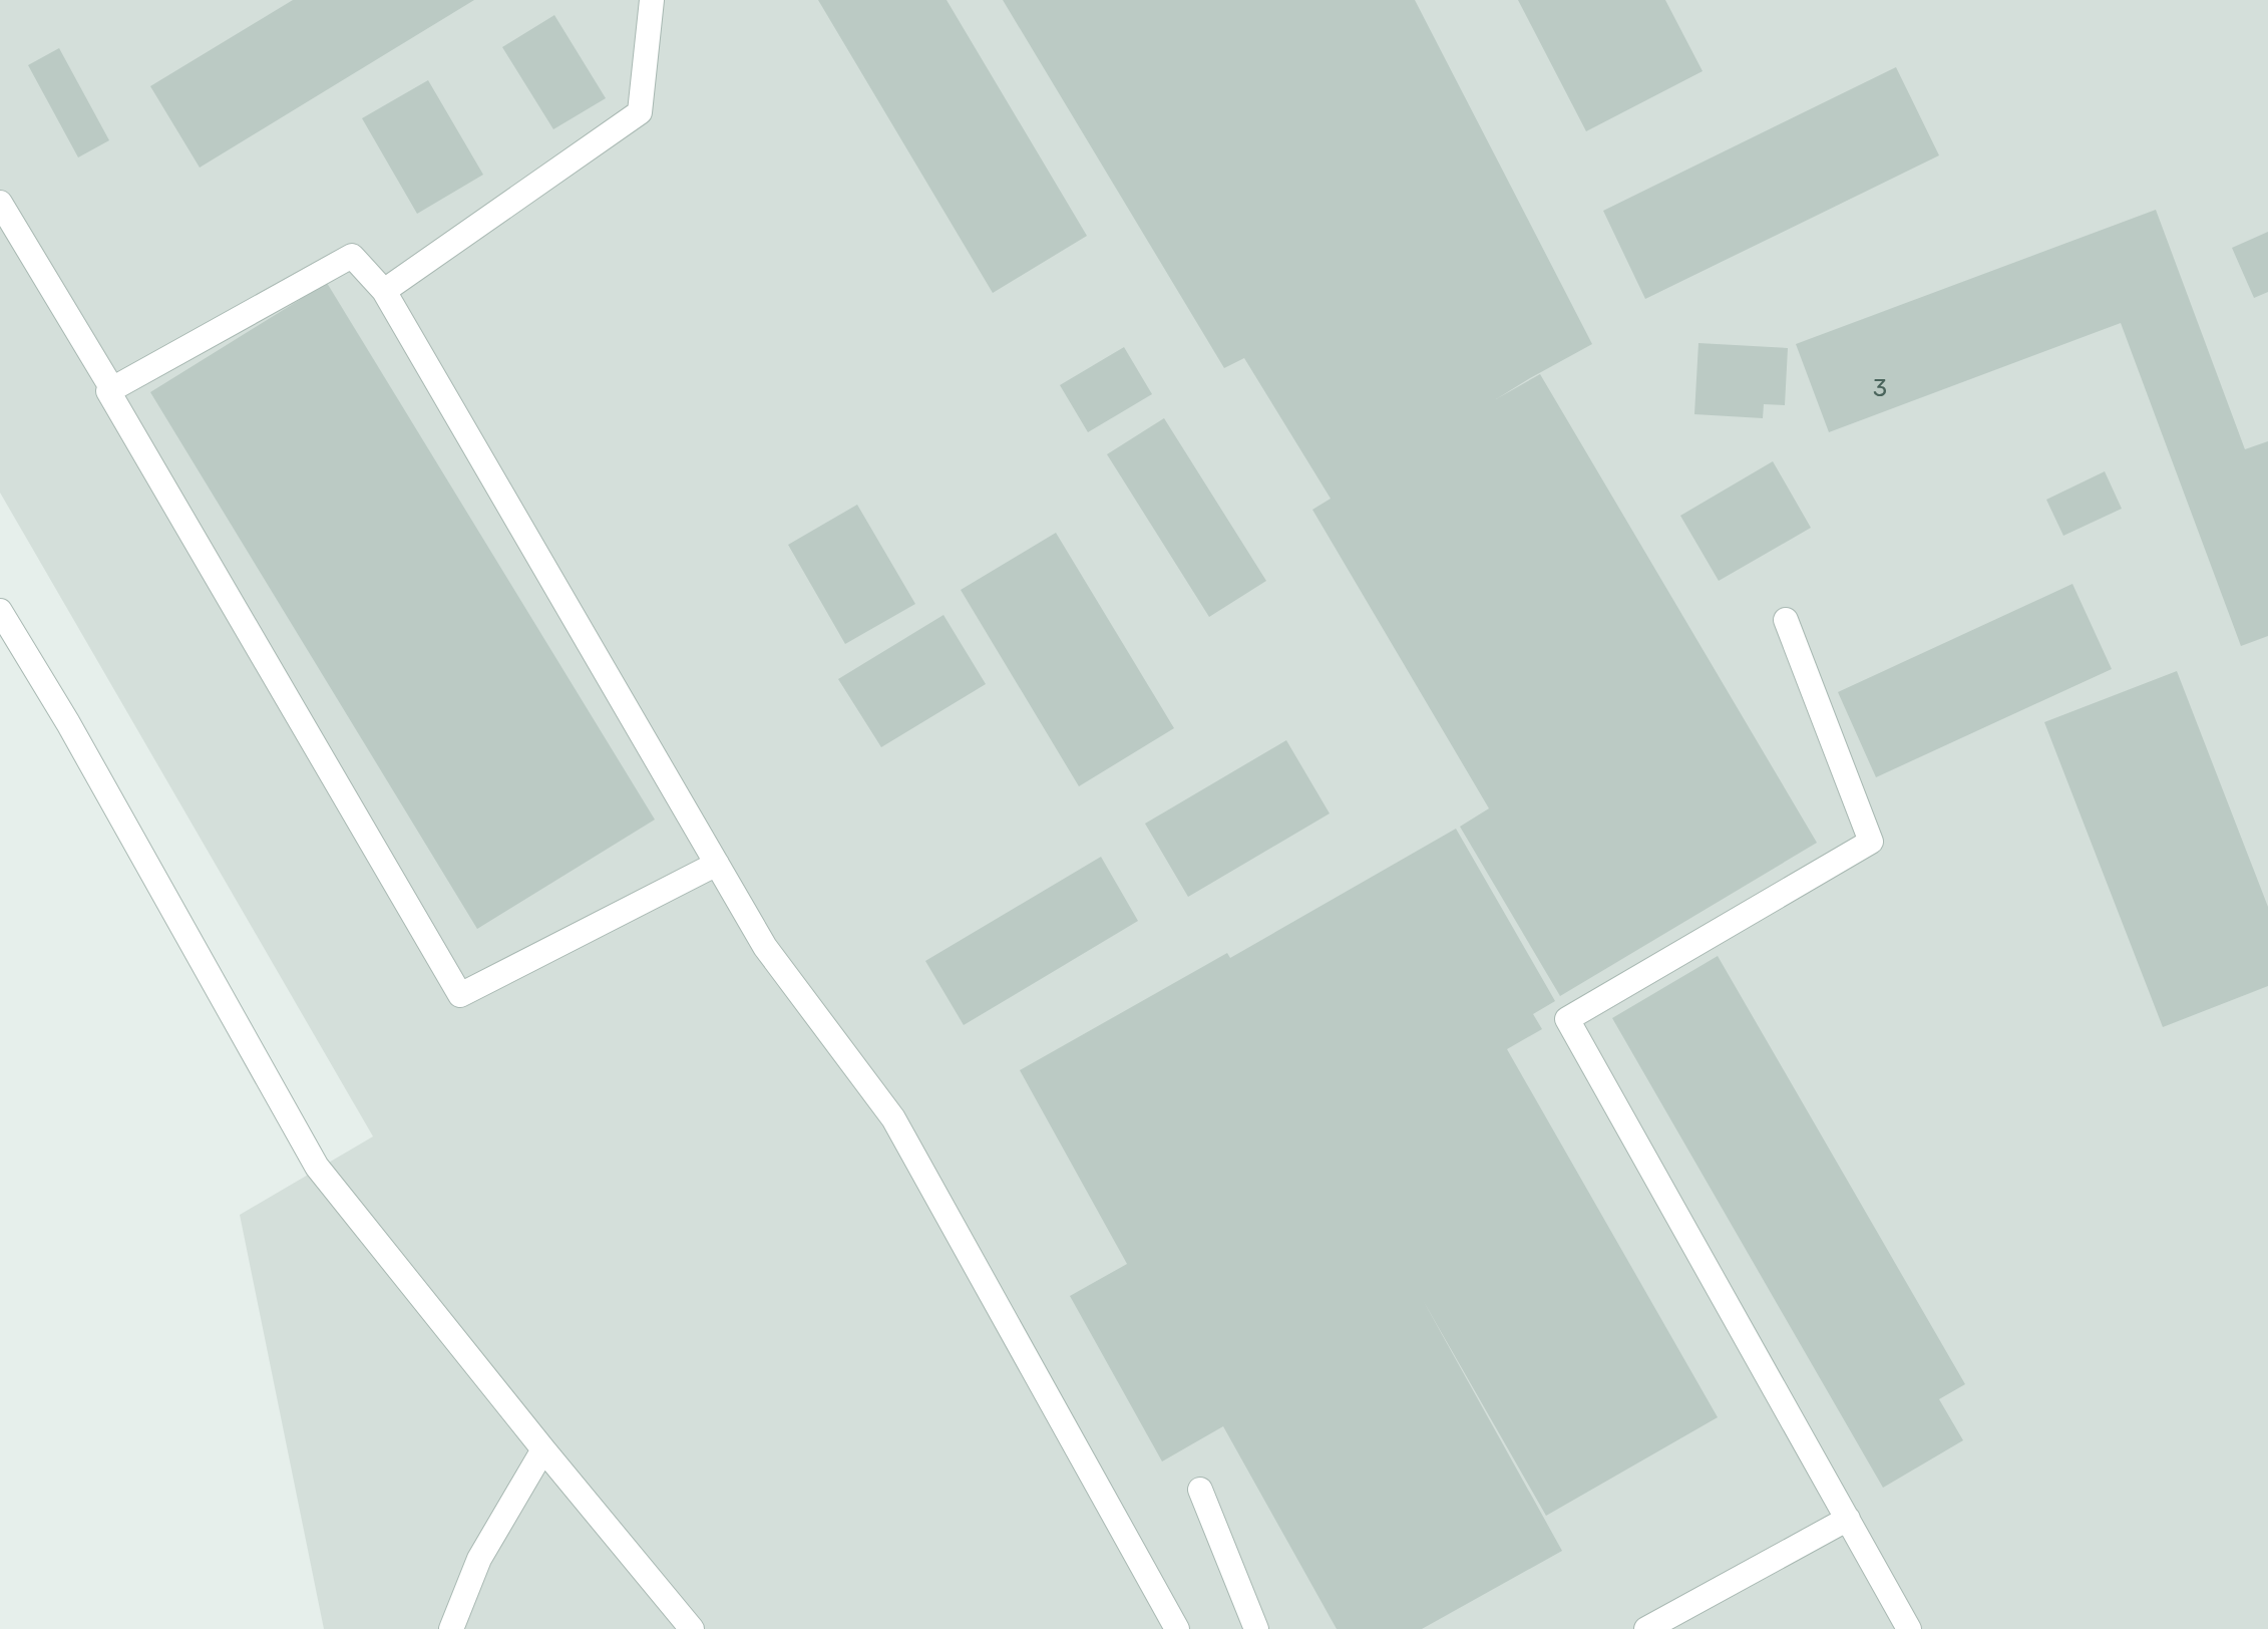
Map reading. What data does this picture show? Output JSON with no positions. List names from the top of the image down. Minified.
{"house_numbers":["3"]}
